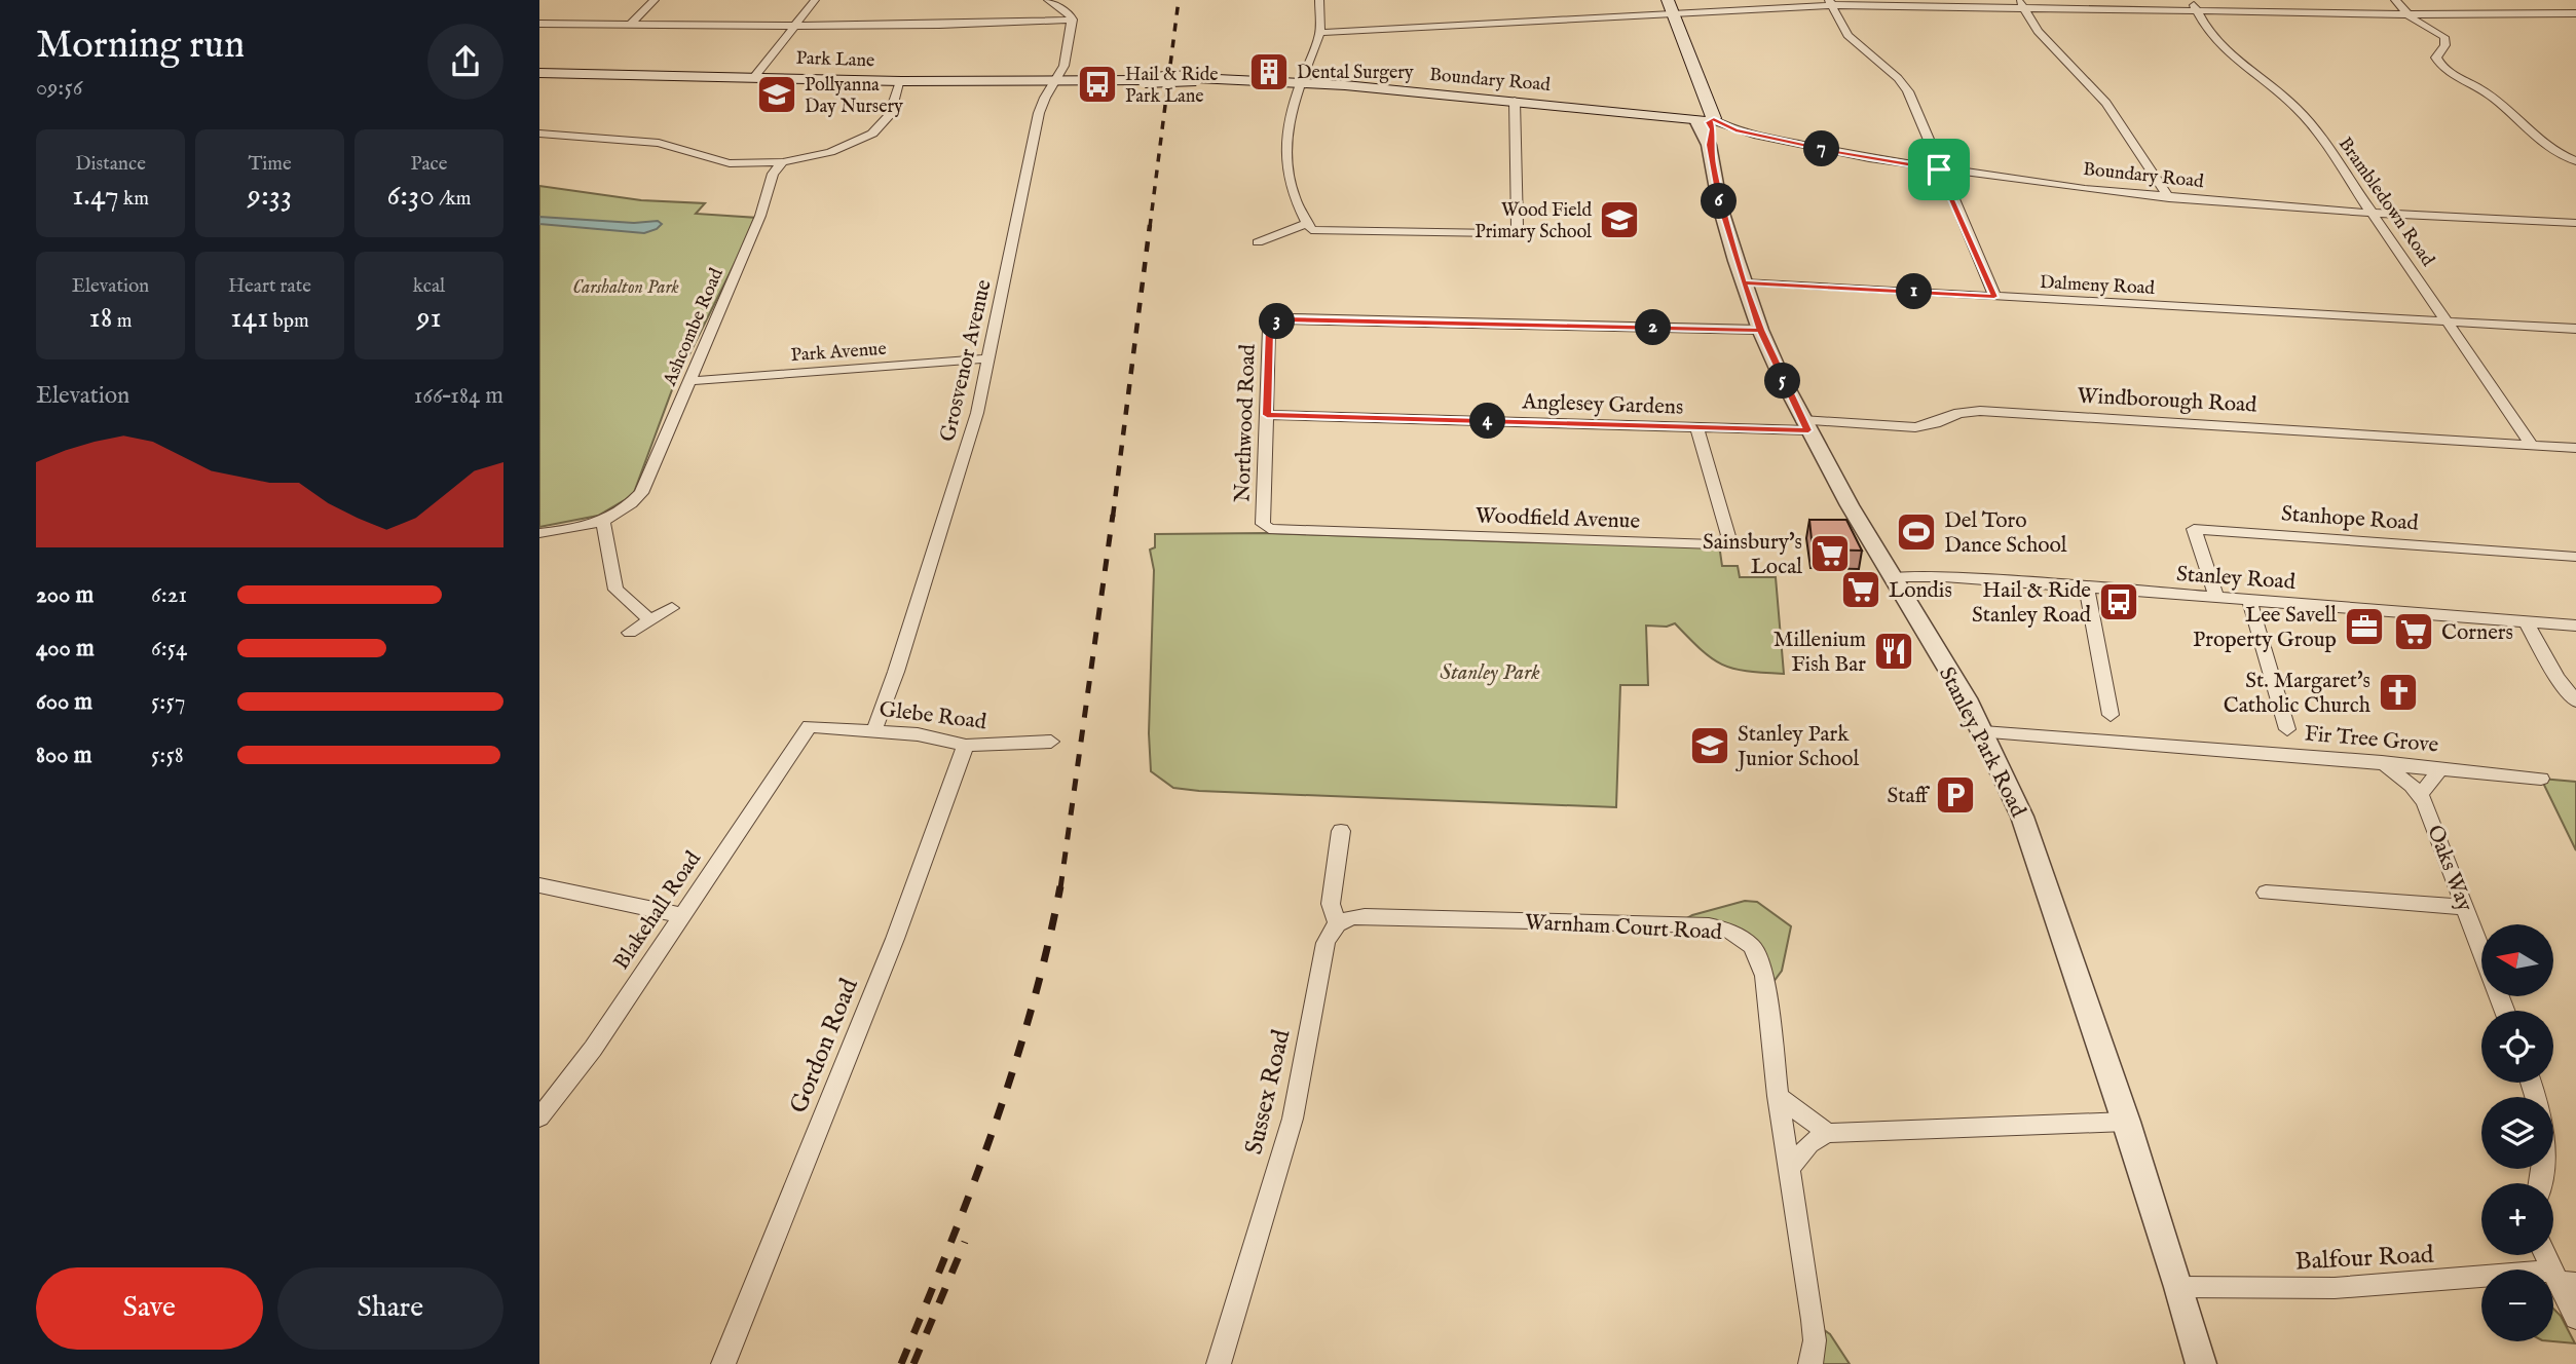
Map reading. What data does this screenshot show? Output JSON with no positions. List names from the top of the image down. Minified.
{"streets":{"main road":["Park Lane","Boundary Road","Stanley Park Road"],"street":["Brambledown Road","Dalmeny Road","Ashcombe Road","Park Avenue","Grosvenor Avenue","Windborough Road","Anglesey Gardens","Northwood Road","Woodfield Avenue","Stanhope Road","Stanley Road","Glebe Road","Fir Tree Grove","Oaks Way","Blakehall Road","Warnham Court Road","Gordon Road","Sussex Road","Balfour Road"]},"crossings":[["Park Lane","Boundary Road"],["Park Lane","Grosvenor Avenue"],["Boundary Road","Brambledown Road"],["Boundary Road","Stanley Park Road"],["Brambledown Road","Dalmeny Road"],["Brambledown Road","Windborough Road"],["Dalmeny Road","Stanley Park Road"],["Ashcombe Road","Park Avenue"],["Park Avenue","Grosvenor Avenue"],["Grosvenor Avenue","Glebe Road"],["Windborough Road","Anglesey Gardens"],["Windborough Road","Stanley Park Road"],["Anglesey Gardens","Northwood Road"],["Anglesey Gardens","Woodfield Avenue"],["Anglesey Gardens","Stanley Park Road"],["Northwood Road","Woodfield Avenue"],["Northwood Road","Stanley Park Road"],["Stanhope Road","Stanley Road"],["Stanley Road","Stanley Park Road"],["Glebe Road","Blakehall Road"],["Glebe Road","Gordon Road"],["Fir Tree Grove","Stanley Park Road"],["Fir Tree Grove","Oaks Way"],["Stanley Park Road","Balfour Road"],["Warnham Court Road","Sussex Road"]],"parks":["Carshalton Park","Stanley Park"],"places":{"building":["Dental Surgery"],"bus stop":["Hail & Ride Park Lane","Hail & Ride Stanley Road"],"school or university":["Pollyanna Day Nursery","Wood Field Primary School","Stanley Park Junior School"],"sports":["Del Toro Dance School"],"supermarket":["Sainsbury's Local","Londis","Corners"],"office":["Lee Savell Property Group"],"restaurant":["Millenium Fish Bar"],"church":["St. Margaret's Catholic Church"],"parking":["Staff"]},"north":"left","page":{"heading":["Morning run","09:56"],"stats":[["Distance","1.47 km"],["Time","9:33"],["Pace","6:30 /km"],["Elevation","18 m"],["Heart rate","141 bpm"],["kcal","91"]],"pins":["7","6","1","3","2","5","4"],"chart":["Elevation","166–184 m"],"list":[{"name":"200 m","note":"6:21"},{"name":"400 m","note":"6:54"},{"name":"600 m","note":"5:57"},{"name":"800 m","note":"5:58"}],"map_buttons":["+","−"],"buttons":["Save","Share"]}}
